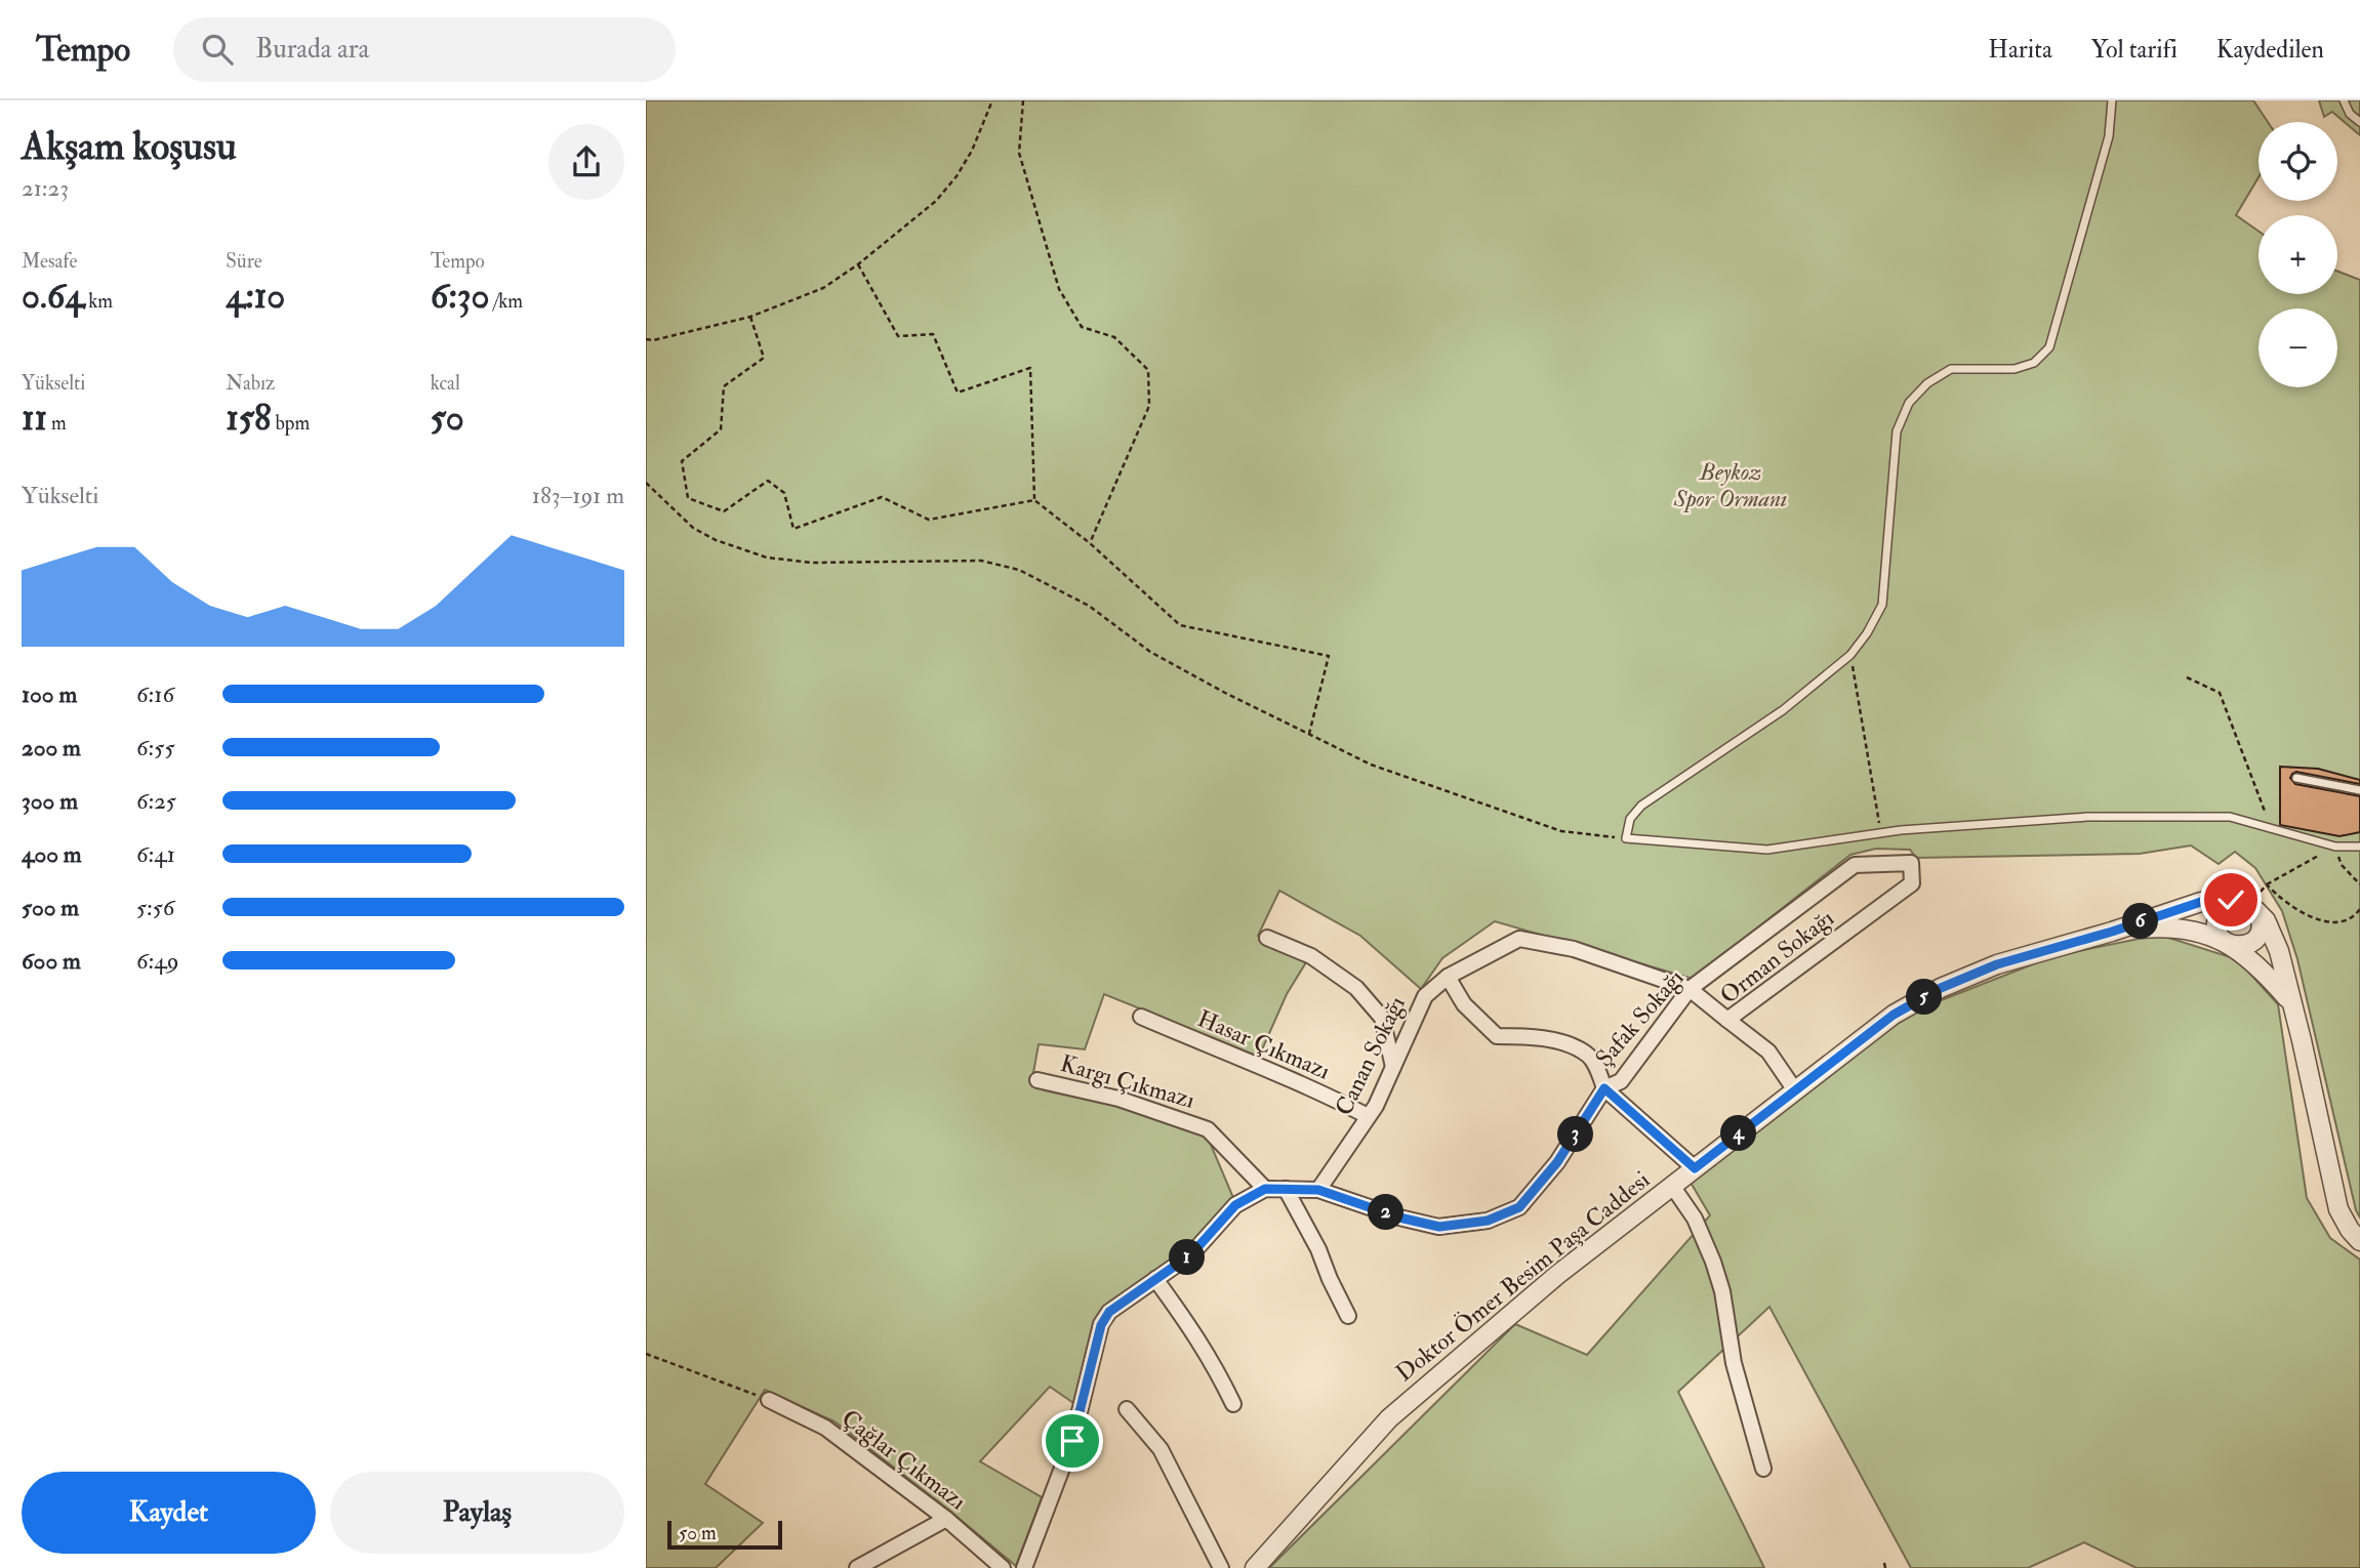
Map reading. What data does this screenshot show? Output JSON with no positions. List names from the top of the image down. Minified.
{"streets":{"street":["Orman Sokağı","Şafak Sokağı","Hasar Çıkmazı","Canan Sokağı","Kargı Çıkmazı","Doktor Ömer Besim Paşa Caddesi","Çağlar Çıkmazı"]},"crossings":[["Orman Sokağı","Şafak Sokağı"],["Orman Sokağı","Canan Sokağı"],["Orman Sokağı","Doktor Ömer Besim Paşa Caddesi"],["Şafak Sokağı","Canan Sokağı"],["Hasar Çıkmazı","Canan Sokağı"]],"parks":["Beykoz Spor Ormanı"],"scale_bar":"50 m","page":{"header":"Tempo","search":"Burada ara","nav":["Harita","Yol tarifi","Kaydedilen"],"heading":["Akşam koşusu","21:23"],"map_buttons":["+","−"],"stats":[["Mesafe","0.64 km"],["Süre","4:10"],["Tempo","6:30 /km"],["Yükselti","11 m"],["Nabız","158 bpm"],["kcal","50"]],"chart":["Yükselti","183–191 m"],"list":[{"name":"100 m","note":"6:16"},{"name":"200 m","note":"6:55"},{"name":"300 m","note":"6:25"},{"name":"400 m","note":"6:41"},{"name":"500 m","note":"5:56"},{"name":"600 m","note":"6:49"}],"pins":["6","5","4","3","2","1"],"buttons":["Kaydet","Paylaş"],"scale":"50 m"}}
